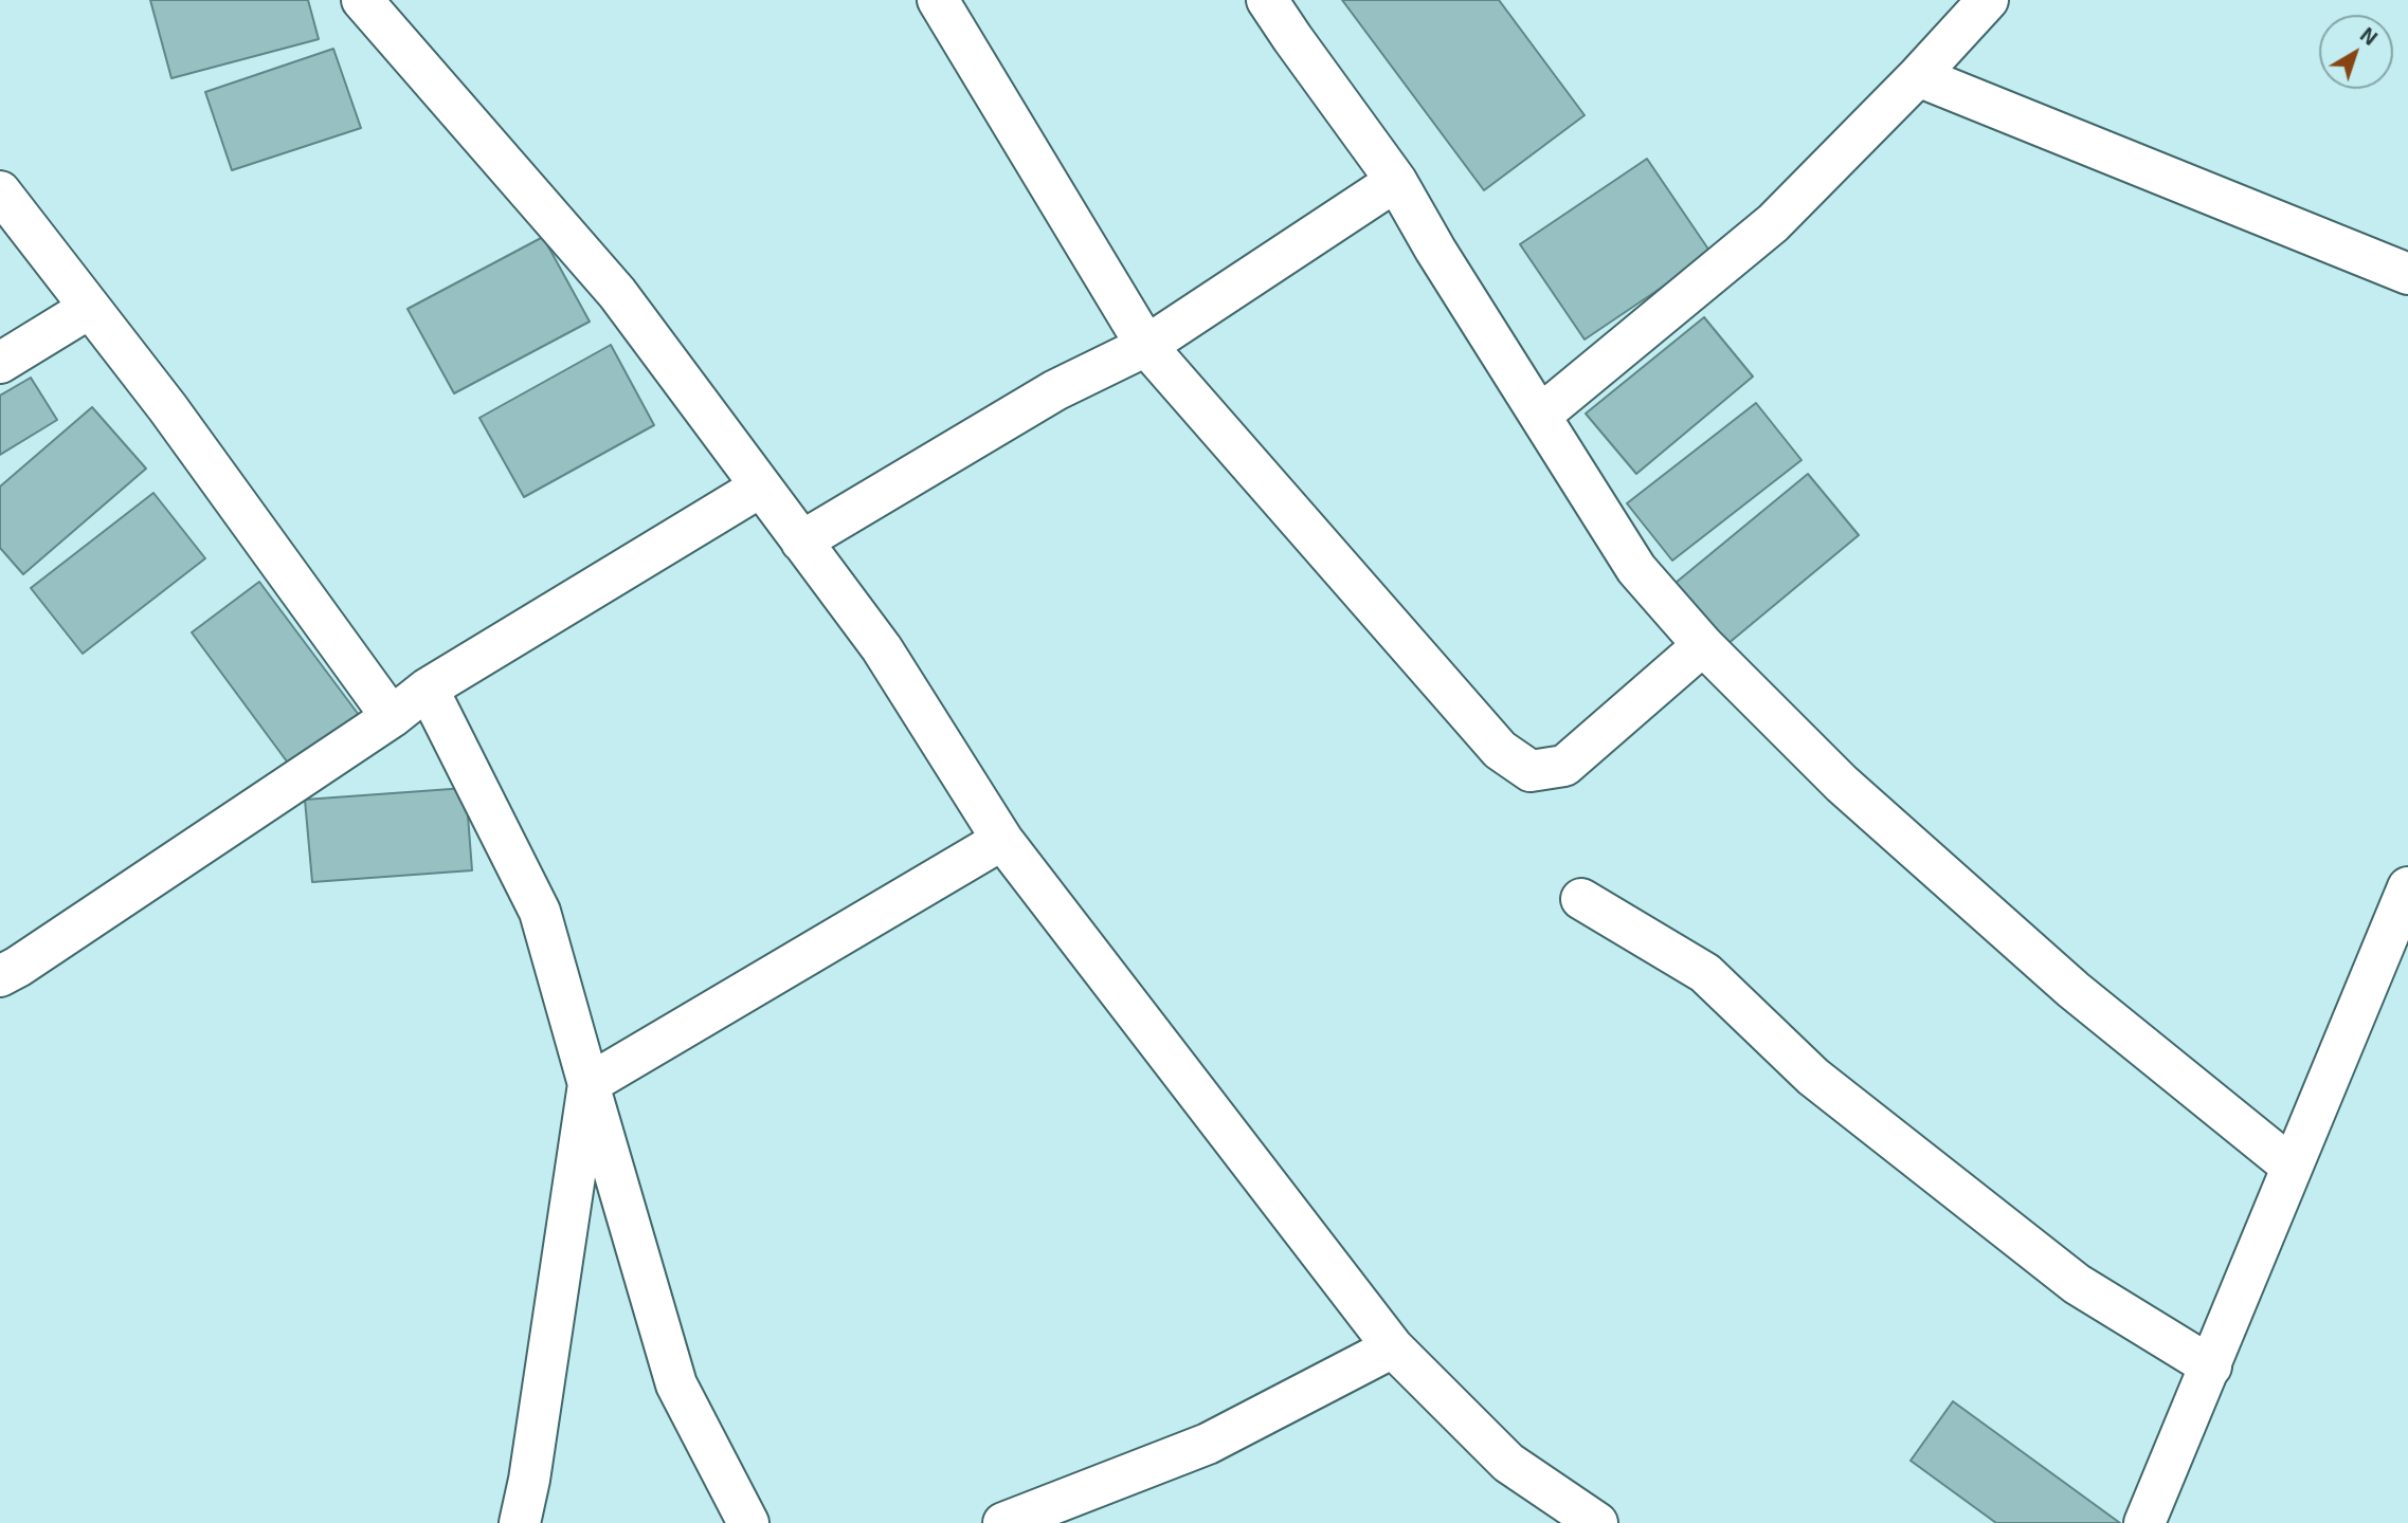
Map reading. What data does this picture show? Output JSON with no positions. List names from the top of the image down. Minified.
{"north":"top right"}
